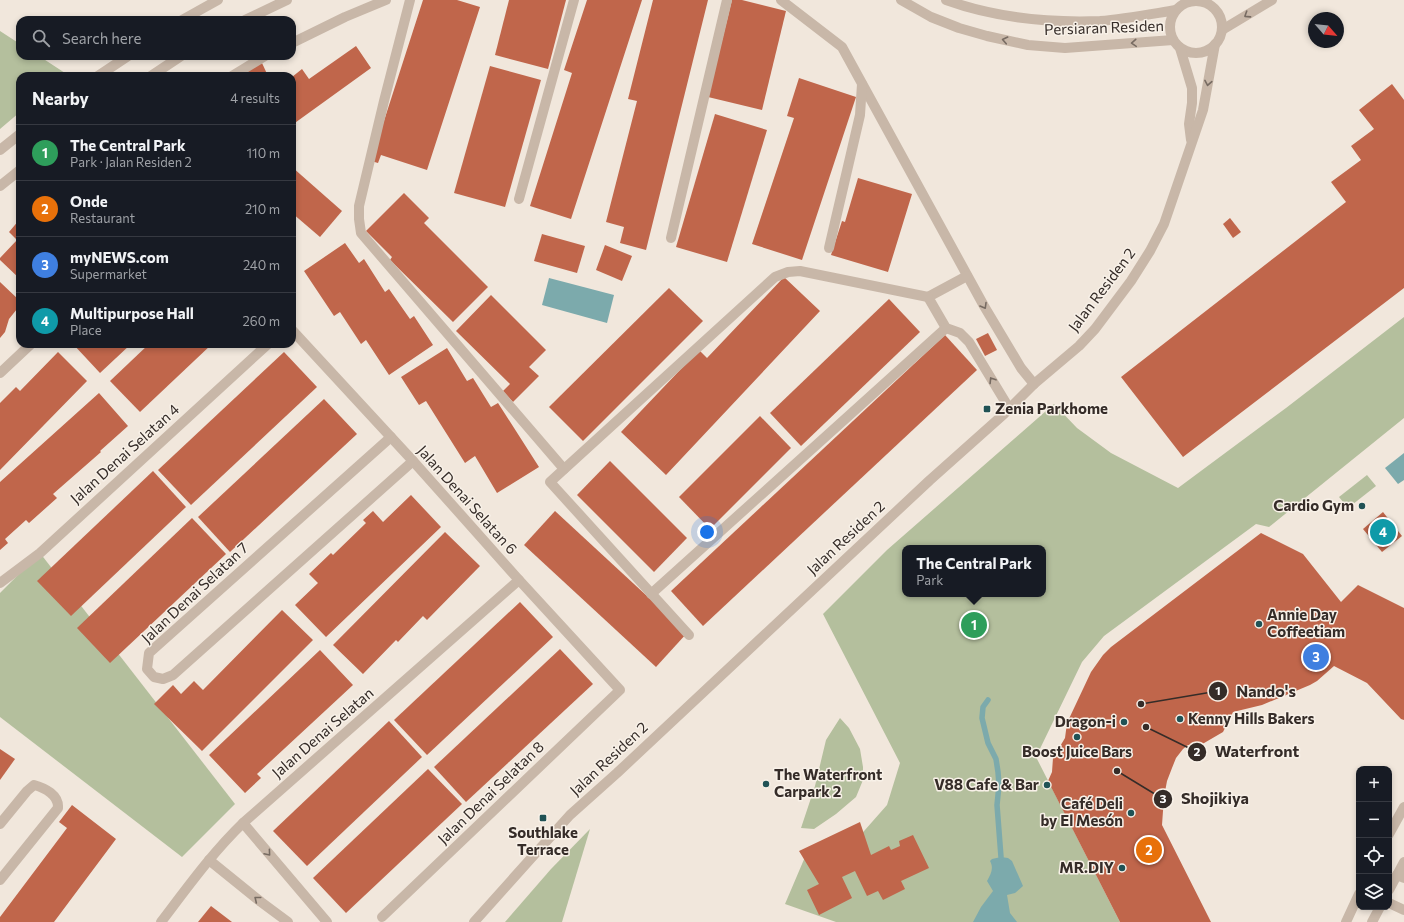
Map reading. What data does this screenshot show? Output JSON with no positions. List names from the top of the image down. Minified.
{"streets":{"street":["Persiaran Residen","Jalan Residen 2","Jalan Denai Selatan 4","Jalan Denai Selatan 6","Jalan Denai Selatan 7","Jalan Denai Selatan","Jalan Denai Selatan 8"]},"crossings":[["Persiaran Residen","Jalan Residen 2"],["Jalan Denai Selatan 6","Jalan Denai Selatan 7"],["Jalan Denai Selatan 6","Jalan Denai Selatan"],["Jalan Denai Selatan 6","Jalan Denai Selatan 8"]],"places":{"transit":["Zenia Parkhome","Southlake Terrace"],"other":["Cardio Gym","Annie Day Coffeetiam","Nando's","Kenny Hills Bakers","Dragon-i","Waterfront","Boost Juice Bars","Shojikiya","The Waterfront Carpark 2","V88 Cafe & Bar","Café Deli by El Mesón","MR.DIY"]},"north":"bottom right","page":{"search":"Search here","heading":["Nearby","4 results"],"list":[{"mark":"1","name":"The Central Park","note":"Park · Jalan Residen 2","value":"110 m"},{"mark":"2","name":"Onde","note":"Restaurant","value":"210 m"},{"mark":"3","name":"myNEWS.com","note":"Supermarket","value":"240 m"},{"mark":"4","name":"Multipurpose Hall","note":"Place","value":"260 m"}],"pins":["4","1","3","2"],"popup":["The Central Park","Park"],"map_buttons":["+","−"]}}
